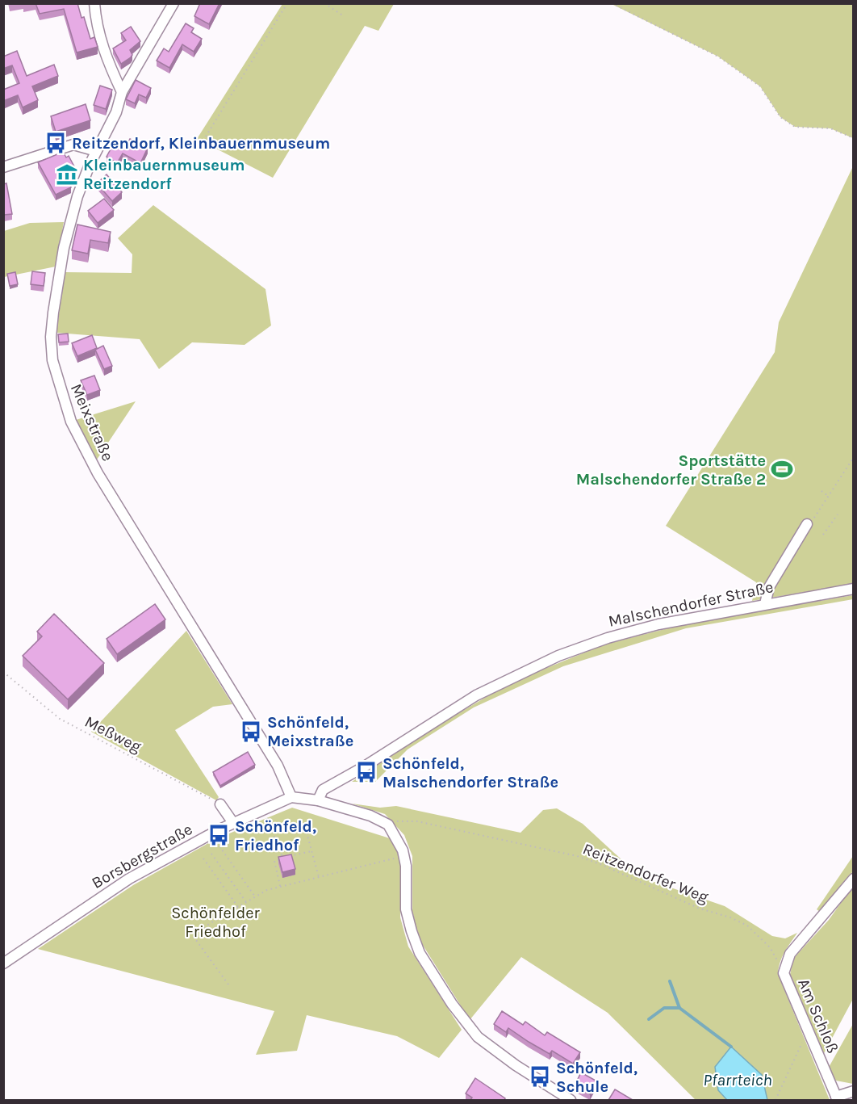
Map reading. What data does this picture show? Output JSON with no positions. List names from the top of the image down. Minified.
{"streets":{"street":["Meixstraße","Malschendorfer Straße","Borsbergstraße","Am Schloß"],"path":["Meßweg","Reitzendorfer Weg"]},"crossings":[["Meixstraße","Borsbergstraße"],["Reitzendorfer Weg","Am Schloß"]],"water":["Pfarrteich"],"parks":["Schönfelder Friedhof"],"places":{"bus stop":["Reitzendorf, Kleinbauernmuseum","Schönfeld, Meixstraße","Schönfeld, Malschendorfer Straße","Schönfeld, Friedhof","Schönfeld, Schule"],"museum":["Kleinbauernmuseum Reitzendorf"],"sports":["Sportstätte Malschendorfer Straße 2"]}}
